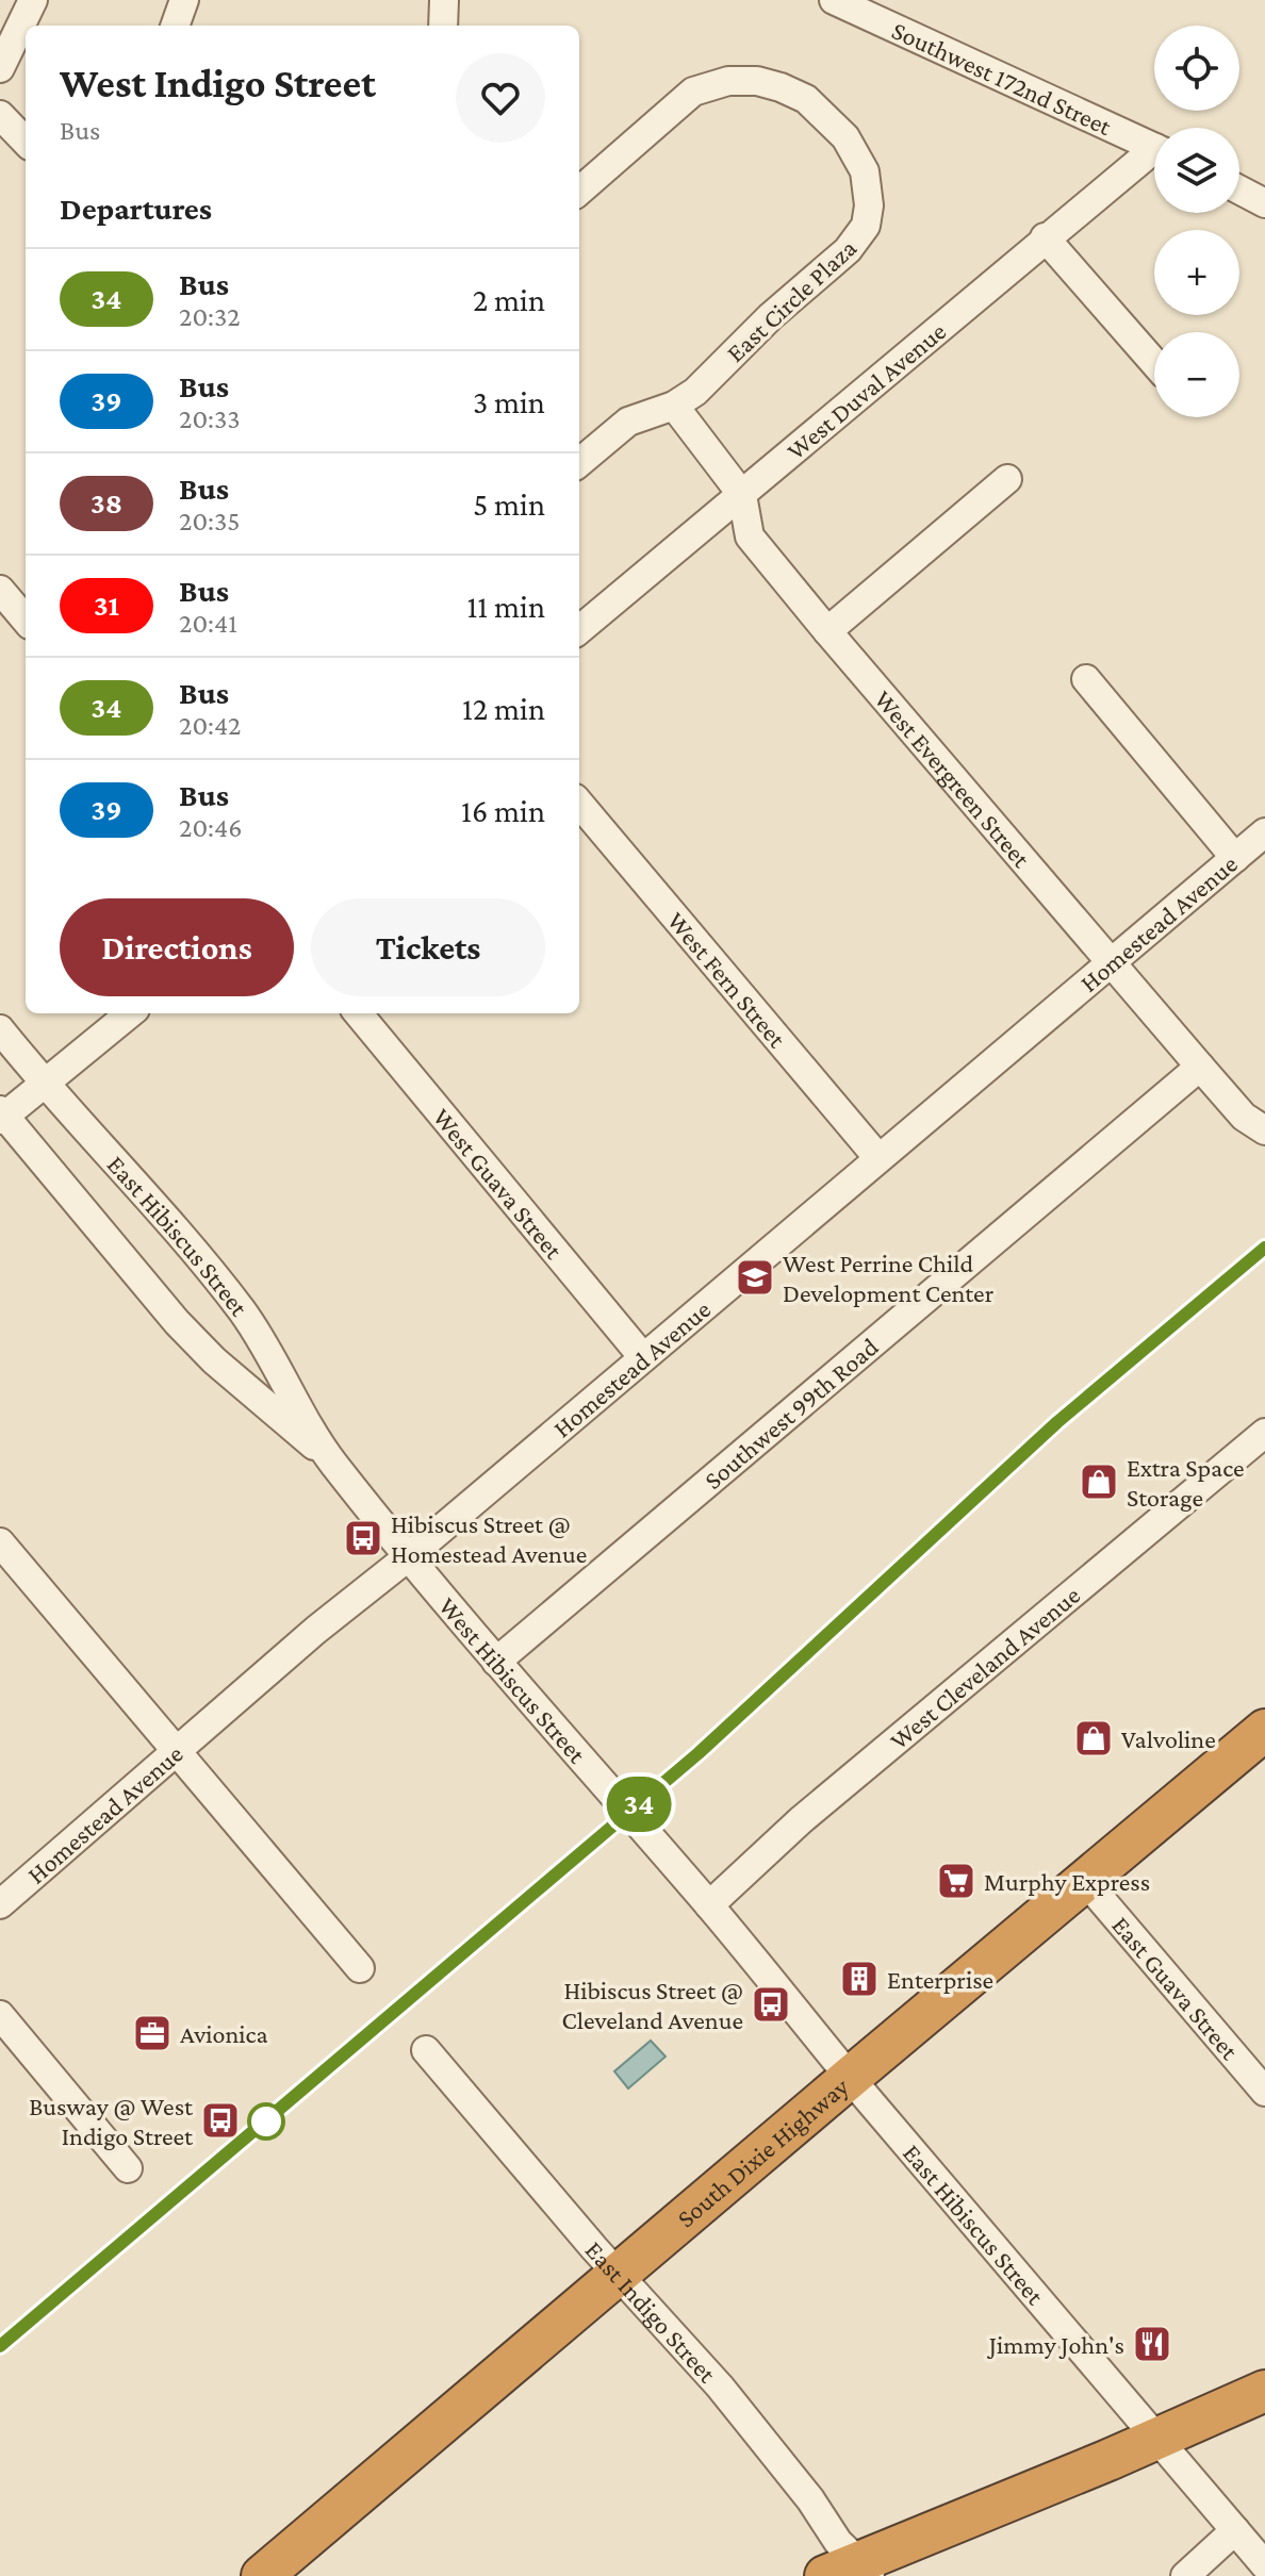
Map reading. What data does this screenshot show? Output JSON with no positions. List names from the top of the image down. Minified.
{"streets":{"highway":["South Dixie Highway"],"street":["Southwest 172nd Street","East Circle Plaza","West Duval Avenue","West Evergreen Street","Homestead Avenue","West Fern Street","West Guava Street","East Hibiscus Street","Southwest 99th Road","West Cleveland Avenue","West Hibiscus Street","East Guava Street","East Indigo Street"]},"crossings":[["East Circle Plaza","West Evergreen Street"],["West Duval Avenue","West Evergreen Street"],["West Evergreen Street","Homestead Avenue"],["West Evergreen Street","Southwest 99th Road"],["Homestead Avenue","West Fern Street"],["Homestead Avenue","West Guava Street"],["Homestead Avenue","East Hibiscus Street"],["Homestead Avenue","West Hibiscus Street"],["East Hibiscus Street","West Hibiscus Street"],["East Hibiscus Street","South Dixie Highway"],["Southwest 99th Road","West Hibiscus Street"],["West Cleveland Avenue","West Hibiscus Street"],["West Hibiscus Street","South Dixie Highway"],["East Guava Street","South Dixie Highway"],["South Dixie Highway","East Indigo Street"]],"places":{"school or university":["West Perrine Child Development Center"],"shop":["Extra Space Storage","Valvoline"],"bus stop":["Hibiscus Street @ Homestead Avenue","Hibiscus Street @ Cleveland Avenue","Busway @ West Indigo Street"],"supermarket":["Murphy Express"],"building":["Enterprise"],"office":["Avionica"],"restaurant":["Jimmy John's"]},"lines":["bus line 34"],"page":{"on_map":"34","map_buttons":["+","−"],"heading":[["West Indigo Street","Bus"],"Departures"],"list":[{"mark":"34","name":"Bus","note":"20:32","value":"2 min"},{"mark":"39","name":"Bus","note":"20:33","value":"3 min"},{"mark":"38","name":"Bus","note":"20:35","value":"5 min"},{"mark":"31","name":"Bus","note":"20:41","value":"11 min"},{"mark":"34","name":"Bus","note":"20:42","value":"12 min"},{"mark":"39","name":"Bus","note":"20:46","value":"16 min"}],"buttons":["Directions","Tickets"]}}
